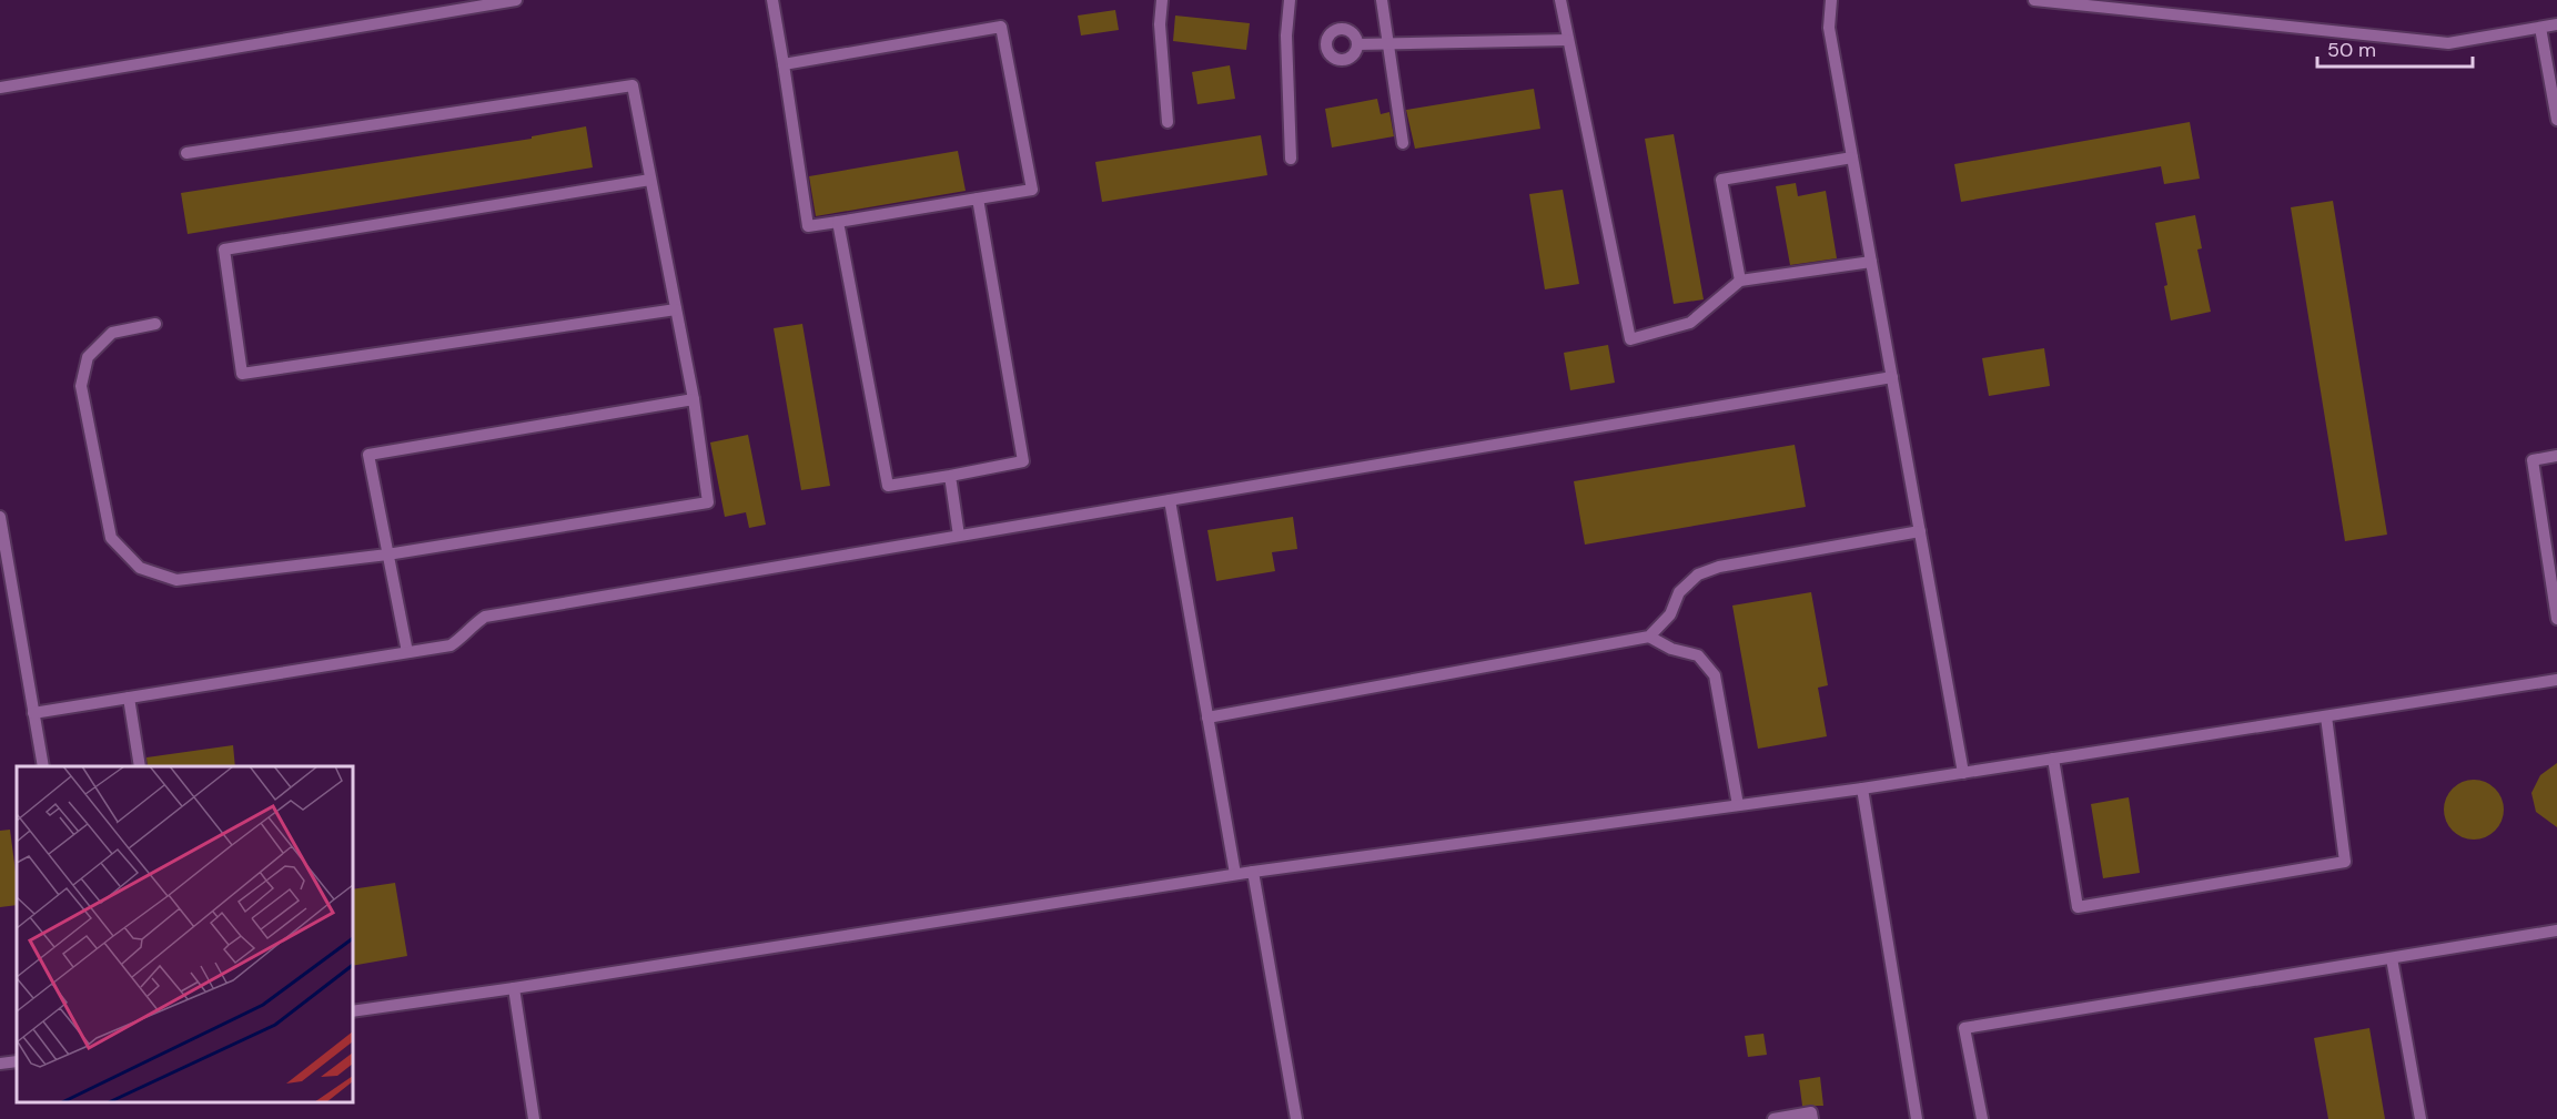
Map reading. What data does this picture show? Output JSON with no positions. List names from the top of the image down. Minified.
{"scale_bar":"50 m"}
